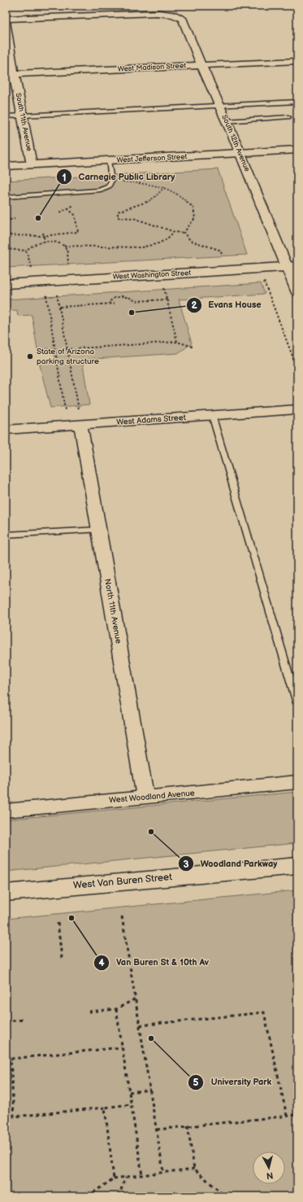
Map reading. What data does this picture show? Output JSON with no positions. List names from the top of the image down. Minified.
{"streets":{"main road":["West Jefferson Street","West Washington Street","West Van Buren Street"],"street":["West Madison Street","South 11th Avenue","South 12th Avenue","West Adams Street","North 11th Avenue","West Woodland Avenue"]},"crossings":[["West Madison Street","South 11th Avenue"],["West Madison Street","South 12th Avenue"],["South 11th Avenue","West Jefferson Street"],["South 12th Avenue","West Jefferson Street"],["South 12th Avenue","West Washington Street"],["West Adams Street","North 11th Avenue"],["North 11th Avenue","West Woodland Avenue"]],"places":["Carnegie Public Library","Evans House","State of Arizona parking structure","Woodland Parkway","Van Buren St & 10th Av","University Park"],"north":"bottom"}
